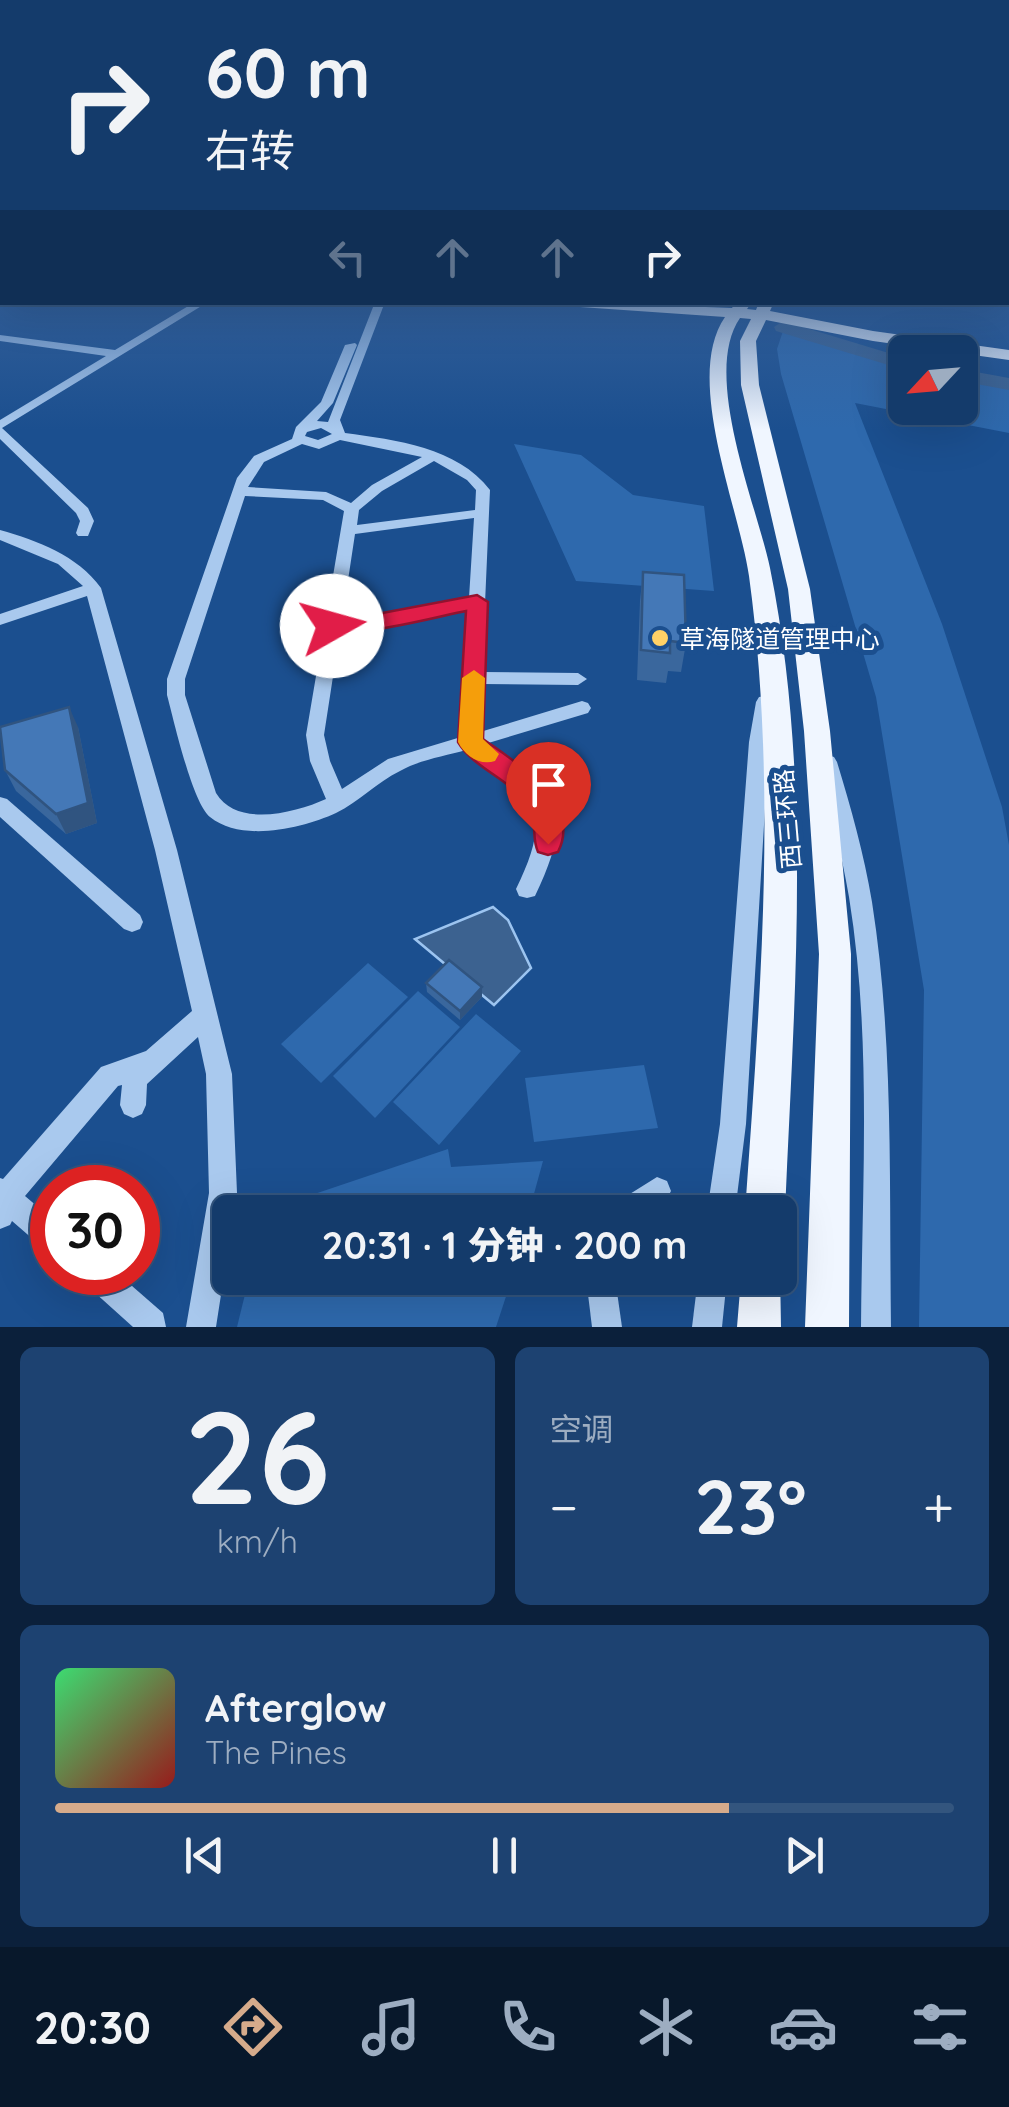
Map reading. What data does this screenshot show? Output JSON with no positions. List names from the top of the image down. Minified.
{"streets":{"main road":["西三环路"]},"places":["草海隧道管理中心"],"north":"bottom left","page":{"turn":["60 m","右转"],"limit":"30","trip":"20:31 · 1 分钟 · 200 m","tile":[["26","km/h"],"空调"],"heat":["−","23°","+"],"song":["Afterglow","The Pines"],"tabs":"20:30"}}
